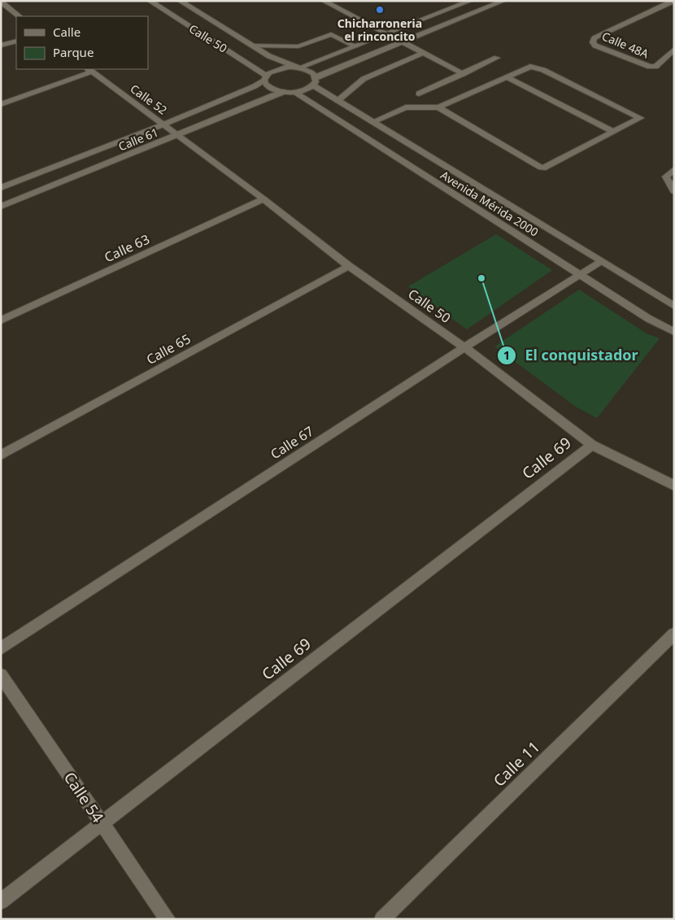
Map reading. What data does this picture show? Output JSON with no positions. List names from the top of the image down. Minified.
{"streets":{"street":["Calle 50","Calle 48A","Calle 52","Calle 61","Avenida Mérida 2000","Calle 63","Calle 65","Calle 67","Calle 69","Calle 11","Calle 54"]},"crossings":[["Calle 50","Calle 52"],["Calle 50","Calle 61"],["Calle 50","Avenida Mérida 2000"],["Calle 50","Calle 63"],["Calle 50","Calle 65"],["Calle 50","Calle 67"],["Calle 50","Calle 69"],["Calle 52","Calle 61"],["Avenida Mérida 2000","Calle 67"],["Calle 69","Calle 54"]],"places":["Chicharroneria el rinconcito","El conquistador"],"legend":["Calle","Parque"]}
